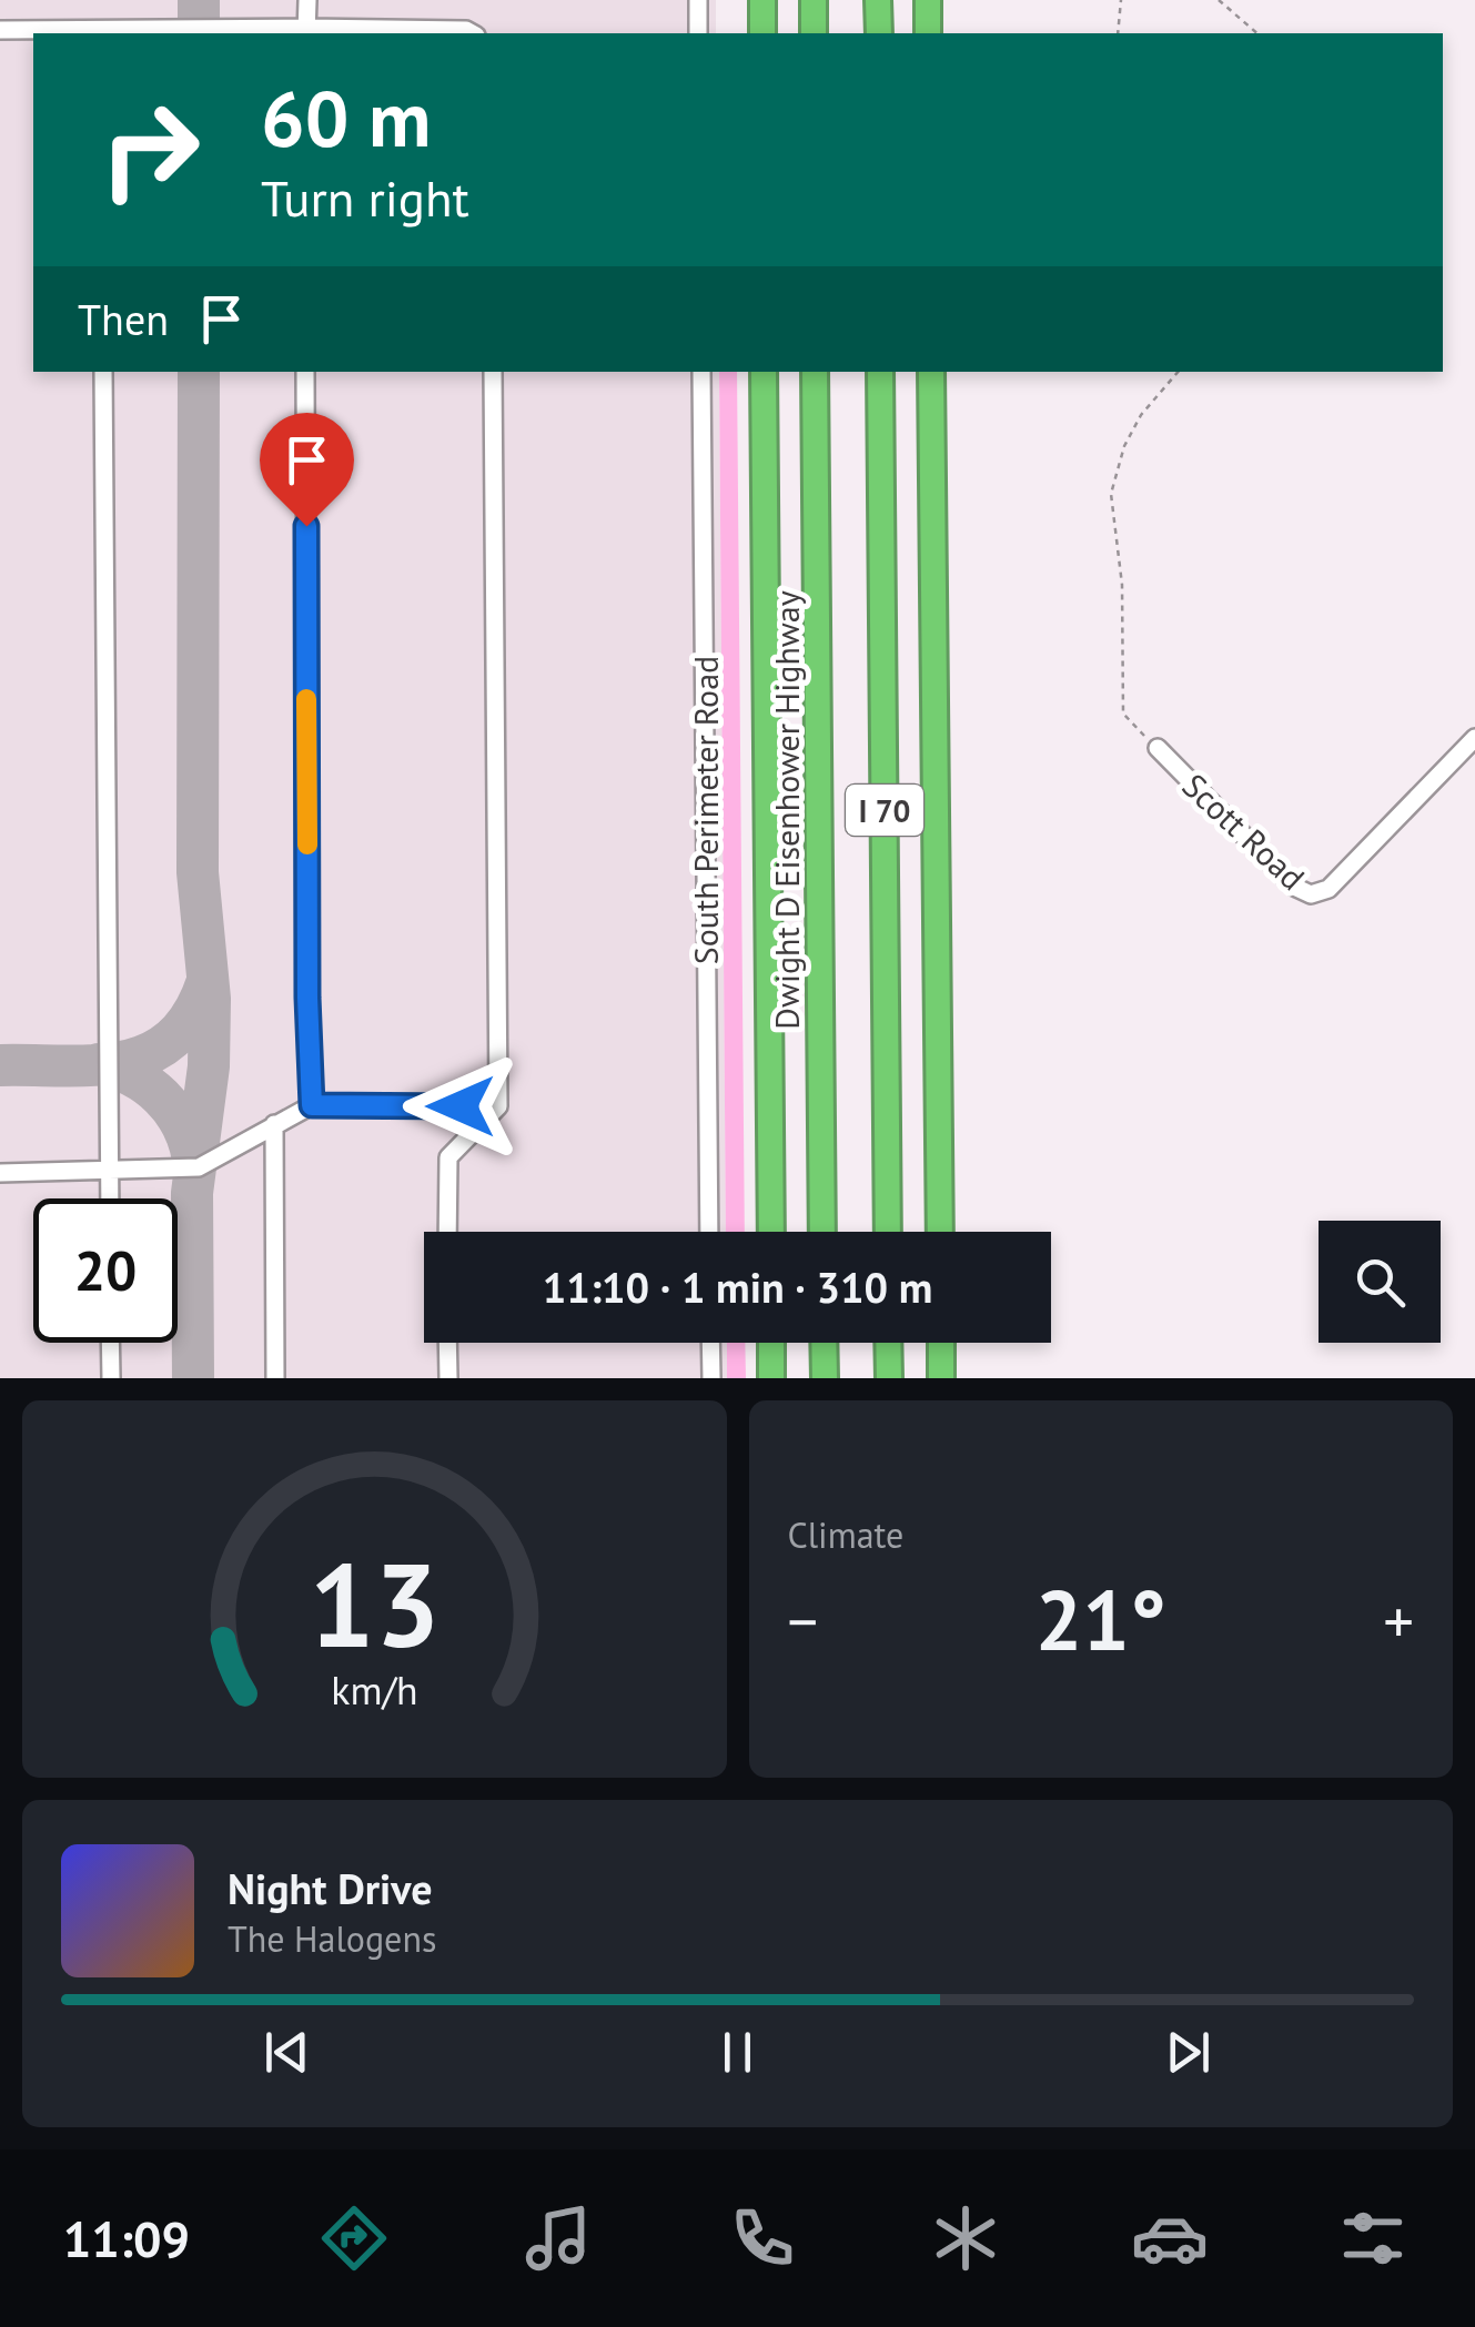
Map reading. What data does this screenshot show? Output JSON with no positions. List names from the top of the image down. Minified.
{"streets":{"highway":["Dwight D Eisenhower Highway","I 70"],"street":["South Perimeter Road","Scott Road"]},"page":{"turn":["60 m","Turn right"],"then":"Then","limit":"20","trip":"11:10 · 1 min · 310 m","tile":"Climate","heat":["−","21°","+"],"song":["Night Drive","The Halogens"],"tabs":"11:09","gauge":["13","km/h"]}}
